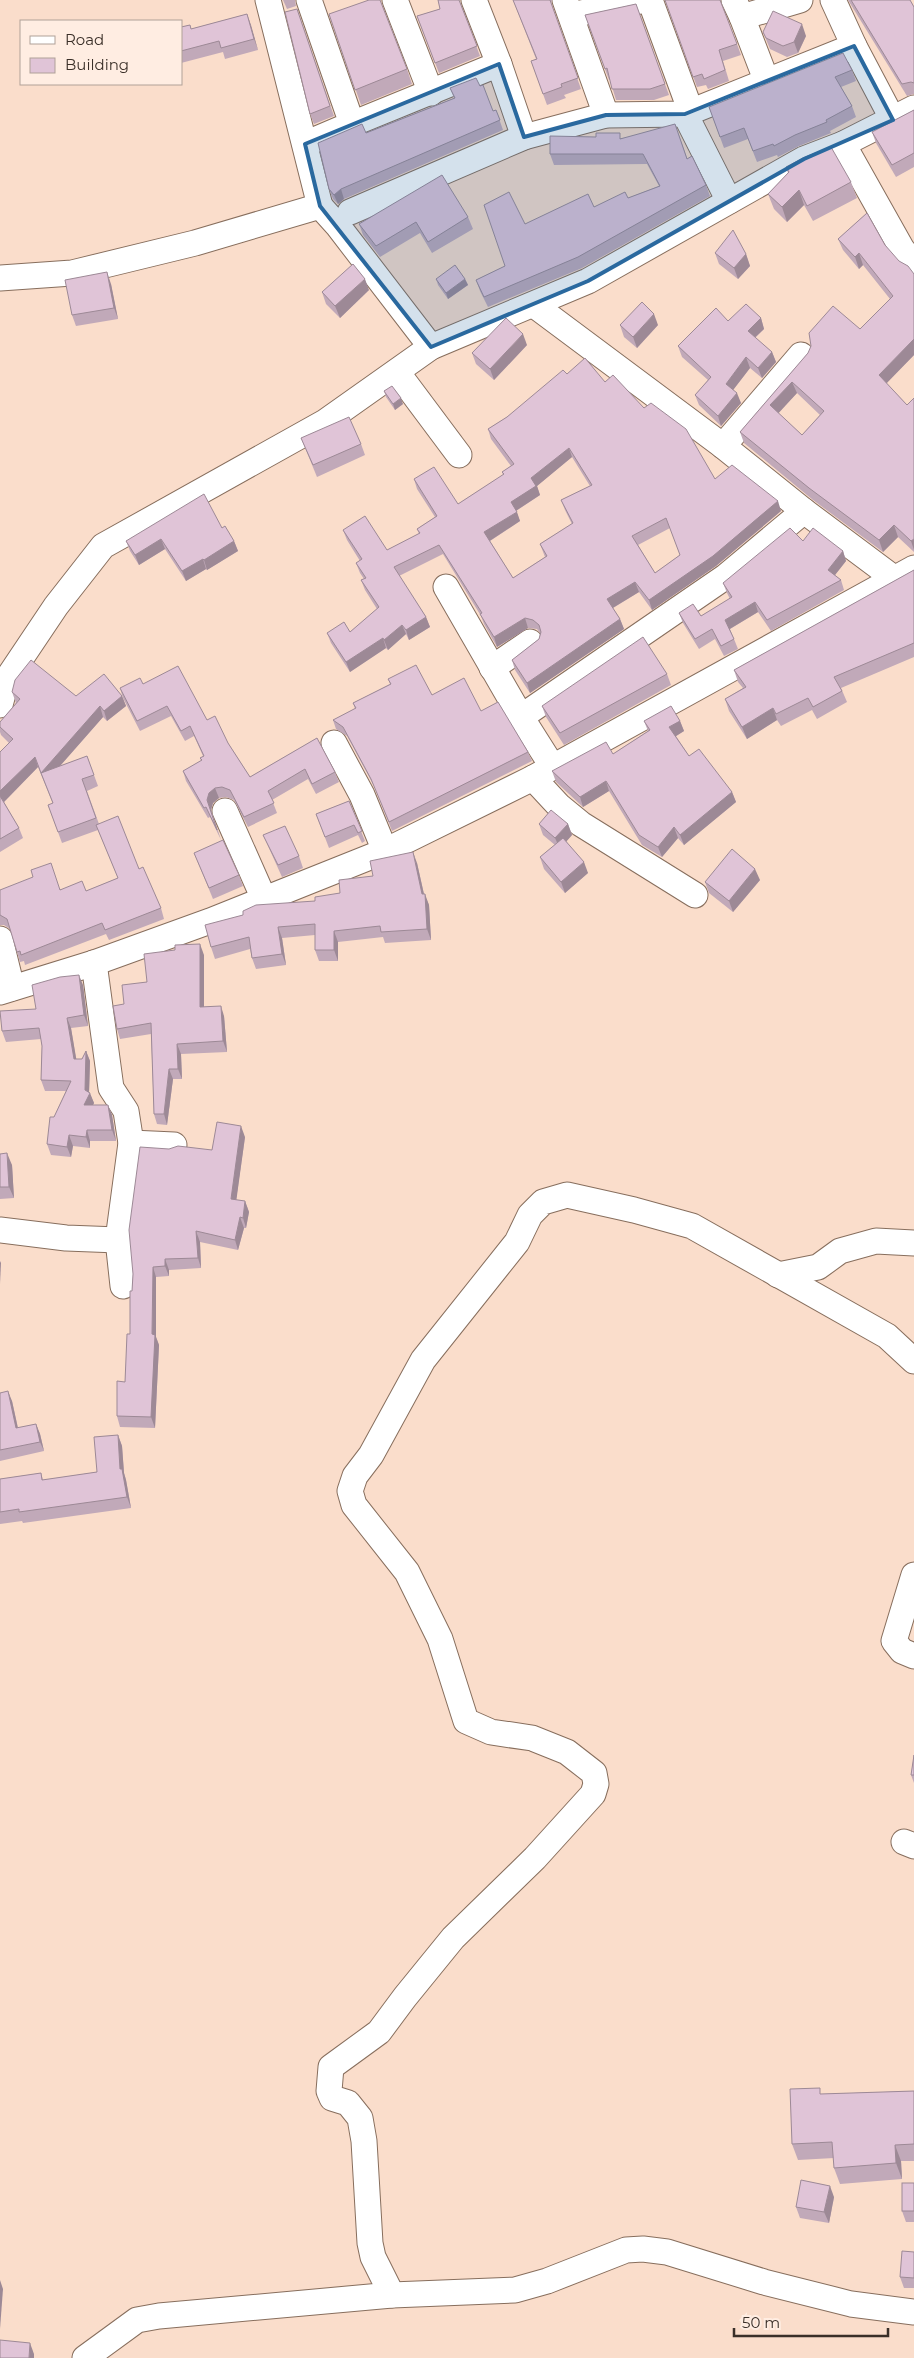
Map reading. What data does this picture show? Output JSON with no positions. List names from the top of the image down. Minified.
{"legend":["Road","Building"],"scale_bar":"50 m"}
